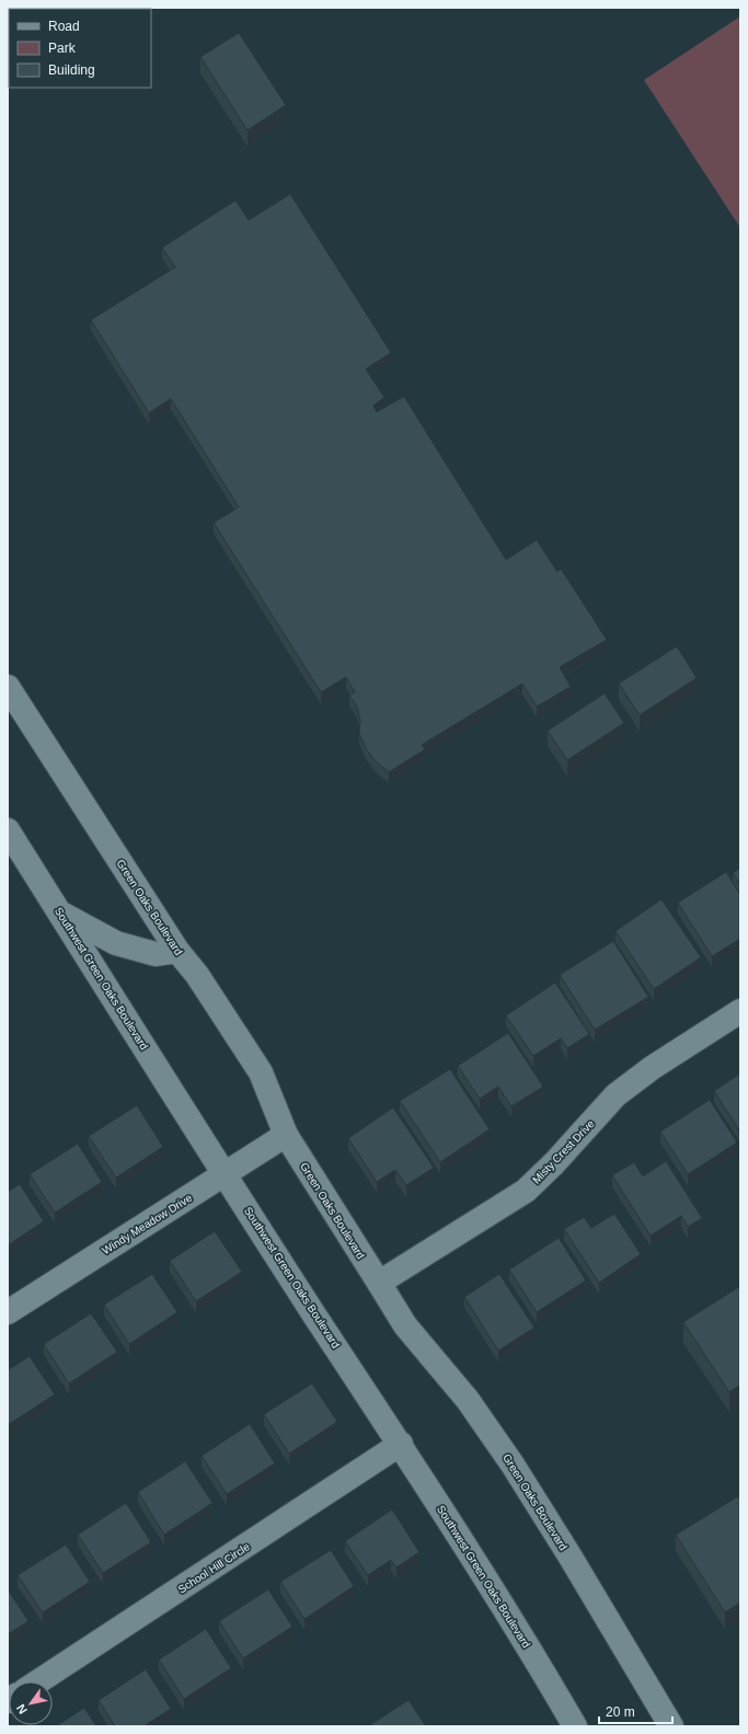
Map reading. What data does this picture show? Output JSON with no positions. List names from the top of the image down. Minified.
{"streets":{"main road":["Green Oaks Boulevard","Southwest Green Oaks Boulevard","Misty Crest Drive","Windy Meadow Drive","School Hill Circle"]},"crossings":[["Green Oaks Boulevard","Misty Crest Drive"],["Green Oaks Boulevard","Windy Meadow Drive"],["Southwest Green Oaks Boulevard","Windy Meadow Drive"],["Southwest Green Oaks Boulevard","School Hill Circle"]],"legend":["Road","Park","Building"],"scale_bar":"20 m","north":"bottom left"}
